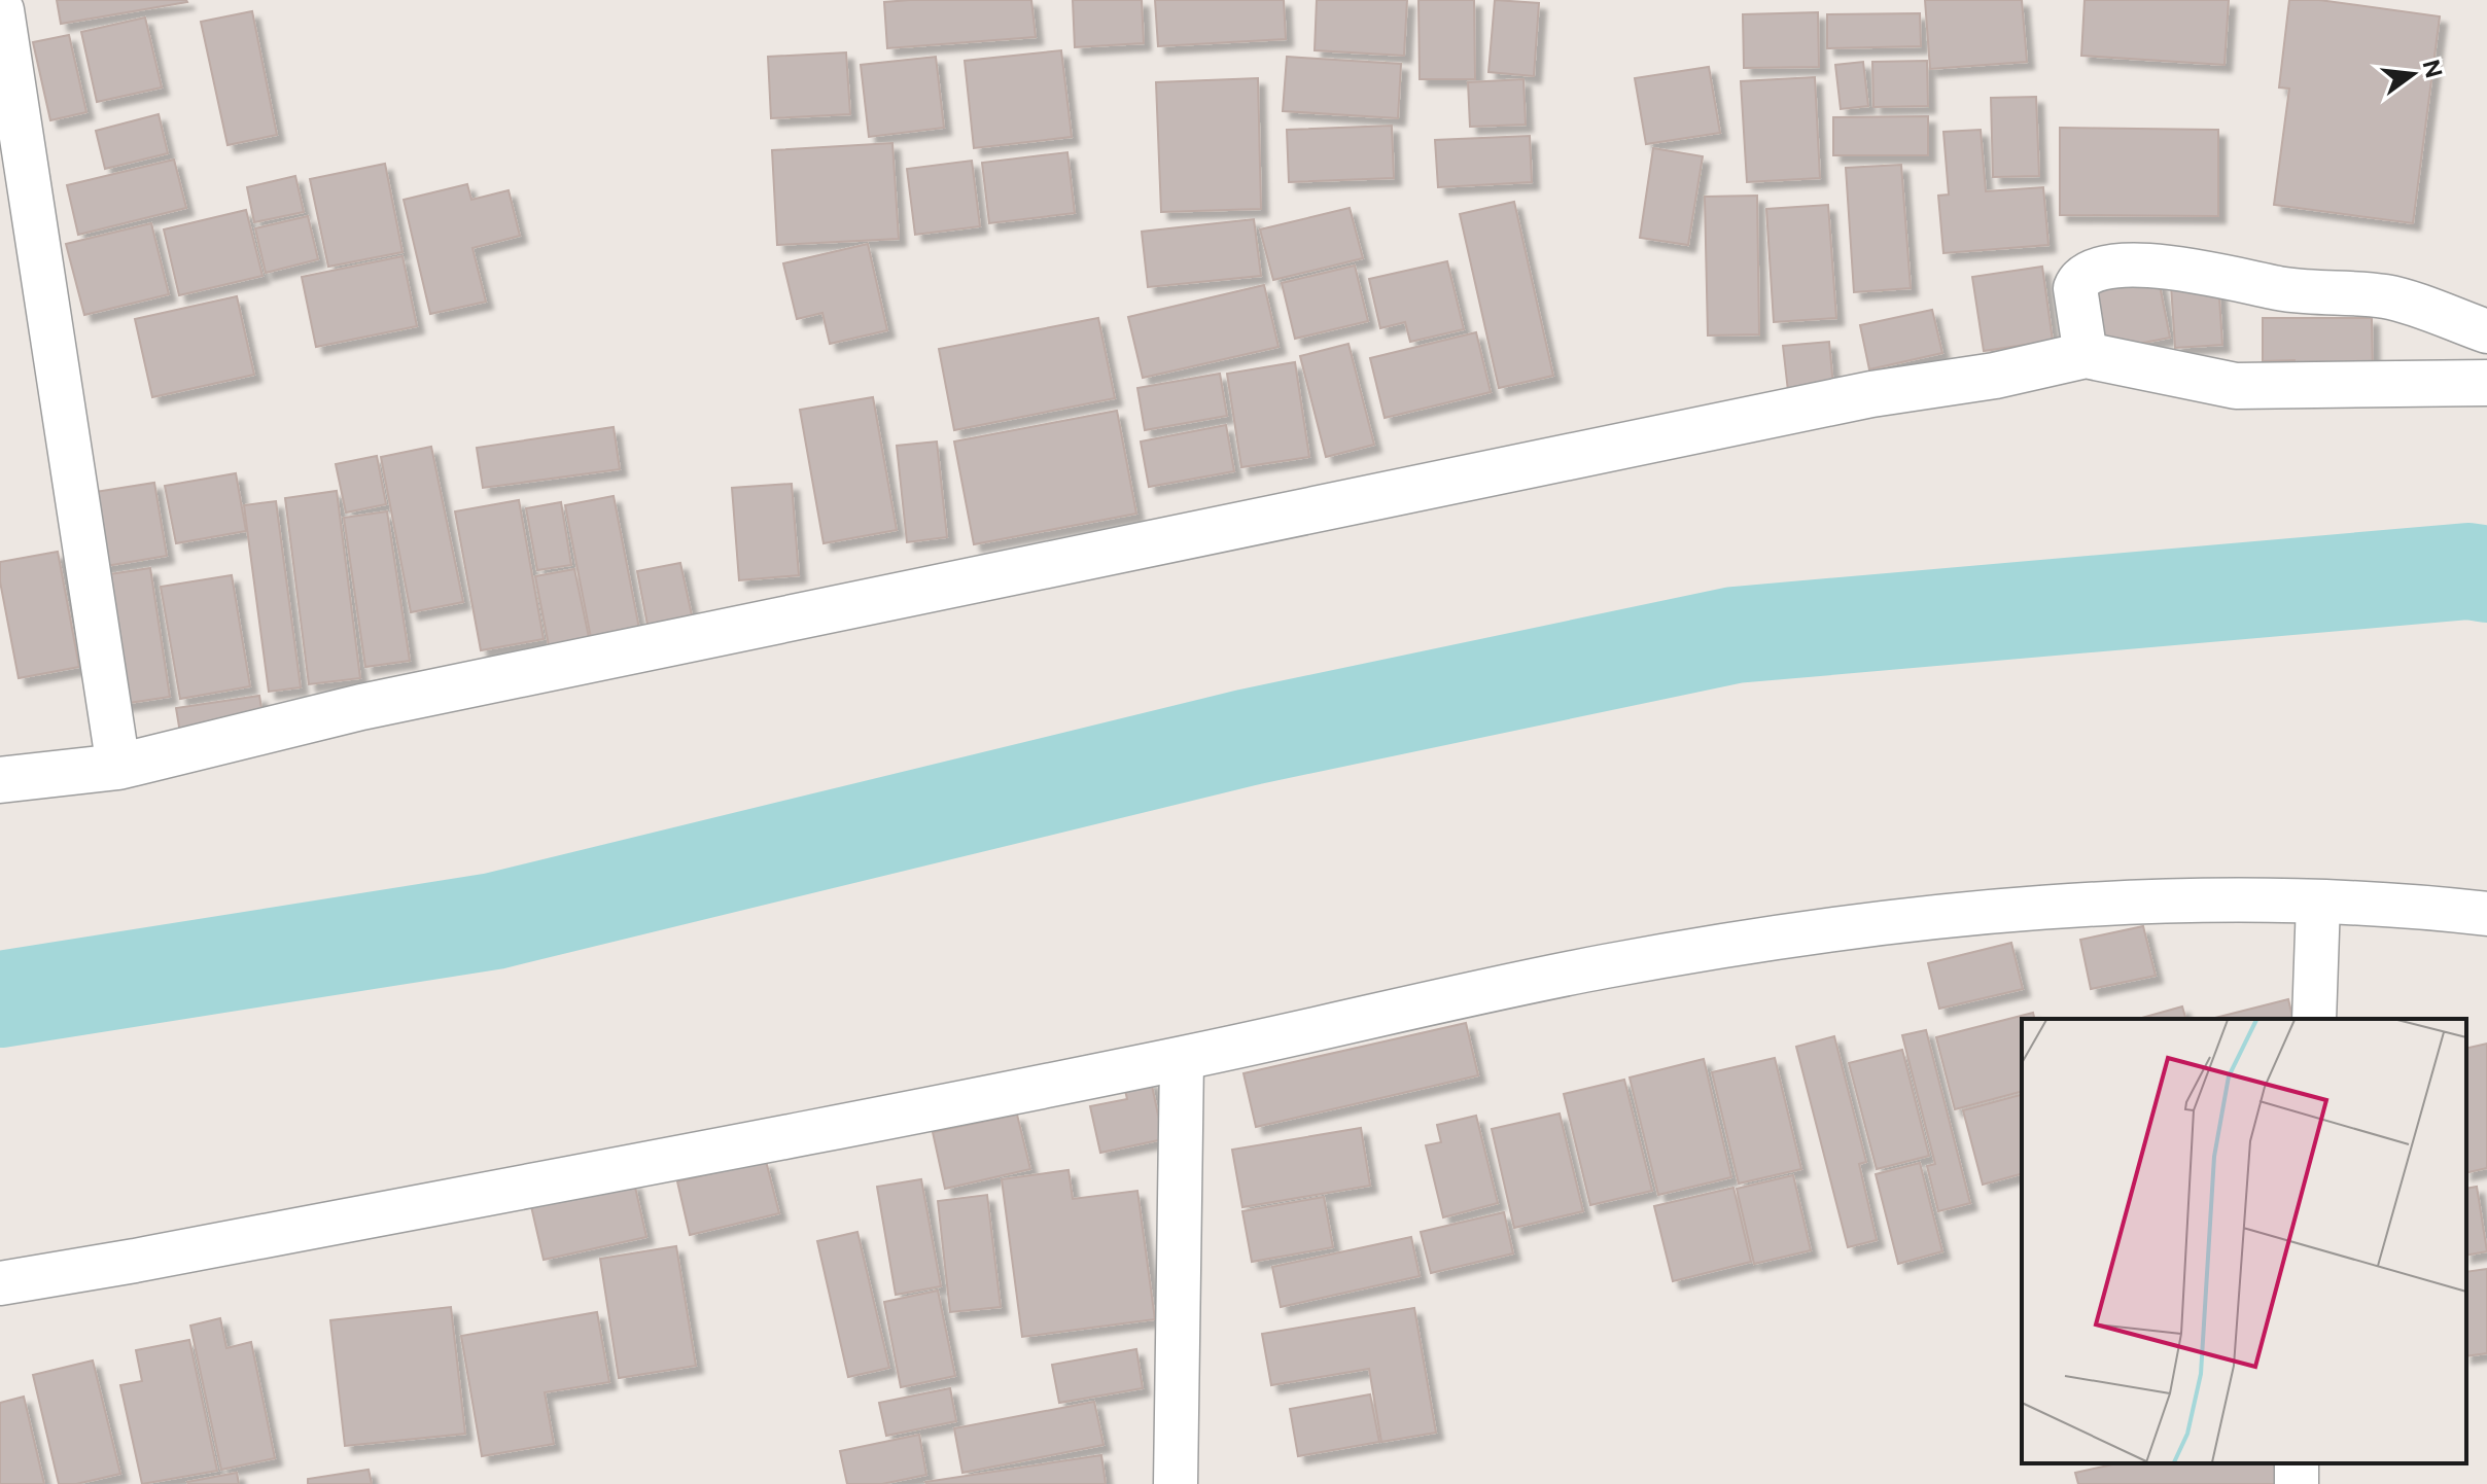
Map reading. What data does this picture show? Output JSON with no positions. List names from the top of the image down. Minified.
{"north":"right"}
